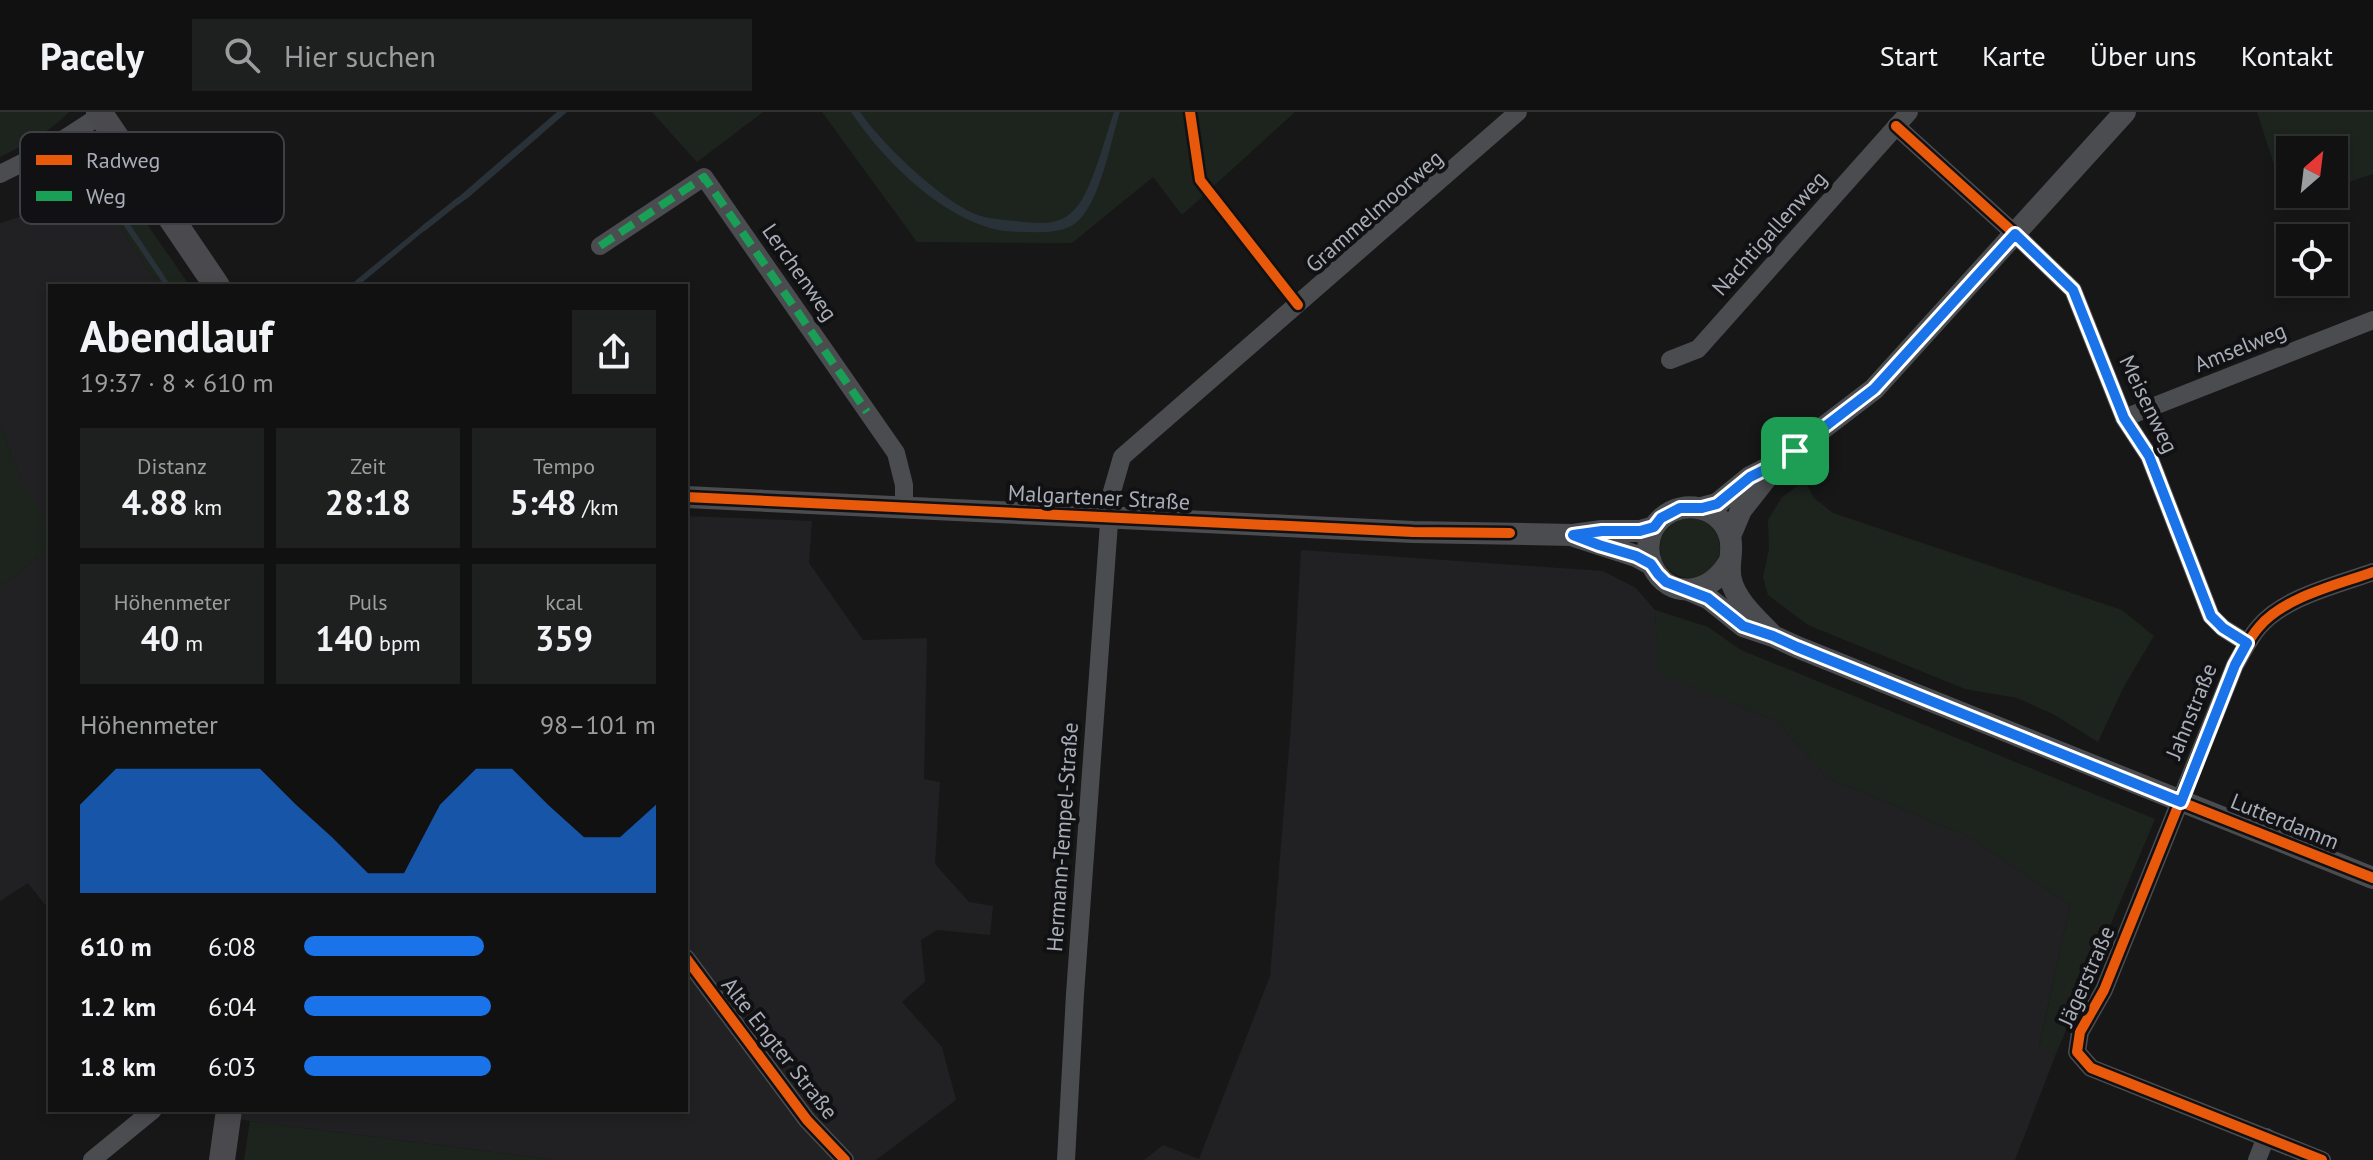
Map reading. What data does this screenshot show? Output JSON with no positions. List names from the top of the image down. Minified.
{"streets":{"street":["Grammelmoorweg","Nachtigallenweg","Lerchenweg","Amselweg","Meisenweg","Malgartener Straße","Jahnstraße","Lutterdamm","Hermann-Tempel-Straße","Jägerstraße","Alte Engter Straße"]},"crossings":[["Grammelmoorweg","Malgartener Straße"],["Grammelmoorweg","Hermann-Tempel-Straße"],["Nachtigallenweg","Meisenweg"],["Lerchenweg","Malgartener Straße"],["Amselweg","Meisenweg"],["Meisenweg","Jahnstraße"],["Malgartener Straße","Lutterdamm"],["Malgartener Straße","Hermann-Tempel-Straße"],["Jahnstraße","Lutterdamm"],["Jahnstraße","Jägerstraße"],["Lutterdamm","Jägerstraße"]],"legend":["Radweg","Weg"],"north":"top right","page":{"header":"Pacely","search":"Hier suchen","nav":["Start","Karte","Über uns","Kontakt"],"heading":["Abendlauf","19:37 · 8 × 610 m"],"stats":[["Distanz","4.88 km"],["Zeit","28:18"],["Tempo","5:48 /km"],["Höhenmeter","40 m"],["Puls","140 bpm"],["kcal","359"]],"chart":["Höhenmeter","98–101 m"],"list":[{"name":"610 m","note":"6:08"},{"name":"1.2 km","note":"6:04"},{"name":"1.8 km","note":"6:03"}]}}
